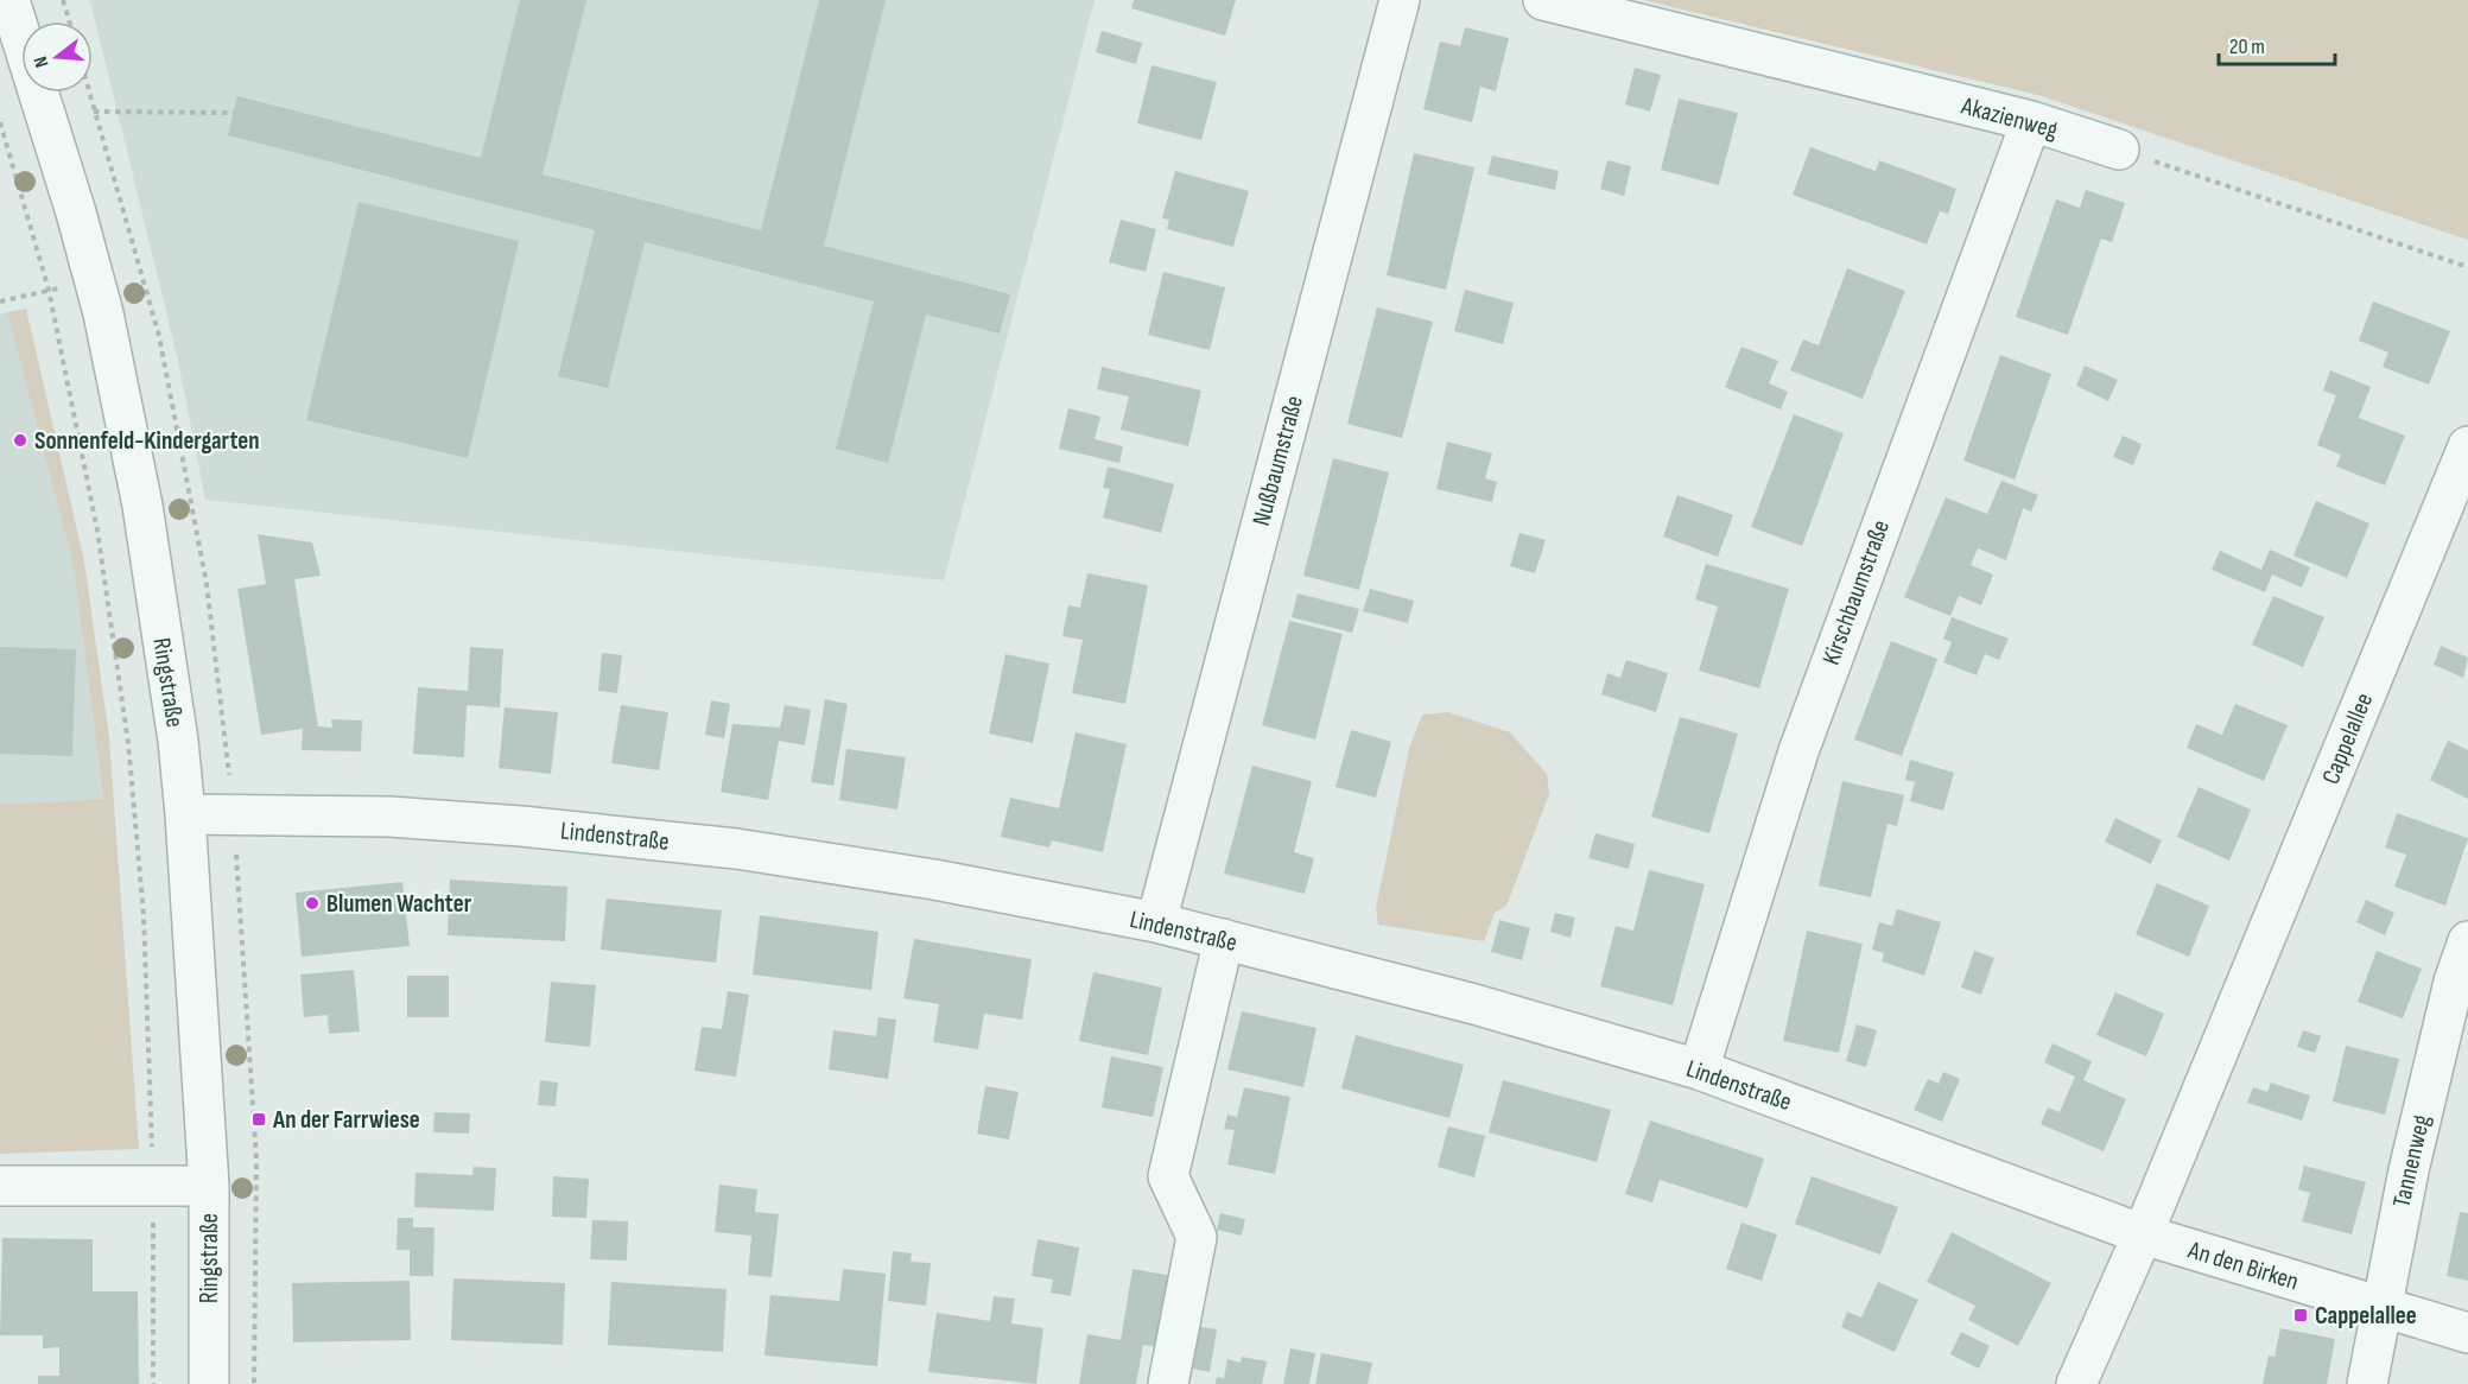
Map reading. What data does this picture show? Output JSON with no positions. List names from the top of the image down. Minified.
{"streets":{"street":["Akazienweg","Nußbaumstraße","Kirschbaumstraße","Ringstraße","Cappelallee","Lindenstraße","Tannenweg","An den Birken"]},"crossings":[["Akazienweg","Kirschbaumstraße"],["Nußbaumstraße","Lindenstraße"],["Kirschbaumstraße","Lindenstraße"],["Ringstraße","Lindenstraße"],["Cappelallee","Lindenstraße"],["Cappelallee","An den Birken"],["Lindenstraße","An den Birken"],["Tannenweg","An den Birken"]],"places":{"other":["Sonnenfeld-Kindergarten","Blumen Wachter"],"transit":["An der Farrwiese","Cappelallee"]},"scale_bar":"20 m","north":"left"}
